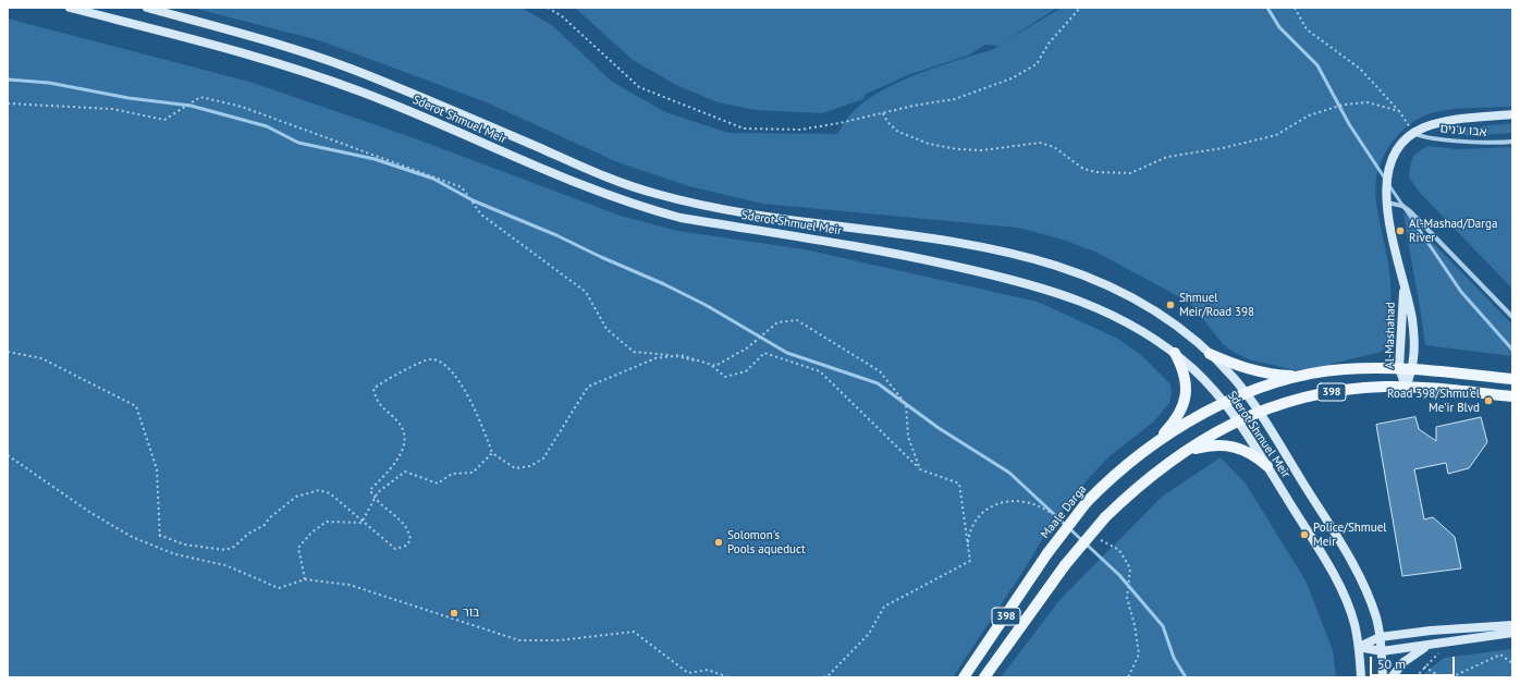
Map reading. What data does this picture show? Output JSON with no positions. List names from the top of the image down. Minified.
{"streets":{"main road":["Sderot Shmuel Meir","Al-Mashahad","398","Maale Darga"],"street":["אבו ע'נים"]},"crossings":[["Sderot Shmuel Meir","398"],["Sderot Shmuel Meir","Maale Darga"],["אבו ע'נים","Al-Mashahad"],["Al-Mashahad","398"],["398","Maale Darga"]],"places":["Al-Mashad/Darga River","Shmuel Meir/Road 398","Road 398/Shmu'el Me'ir Blvd","Police/Shmuel Meir","Solomon's Pools aqueduct","בור"],"scale_bar":"50 m"}
